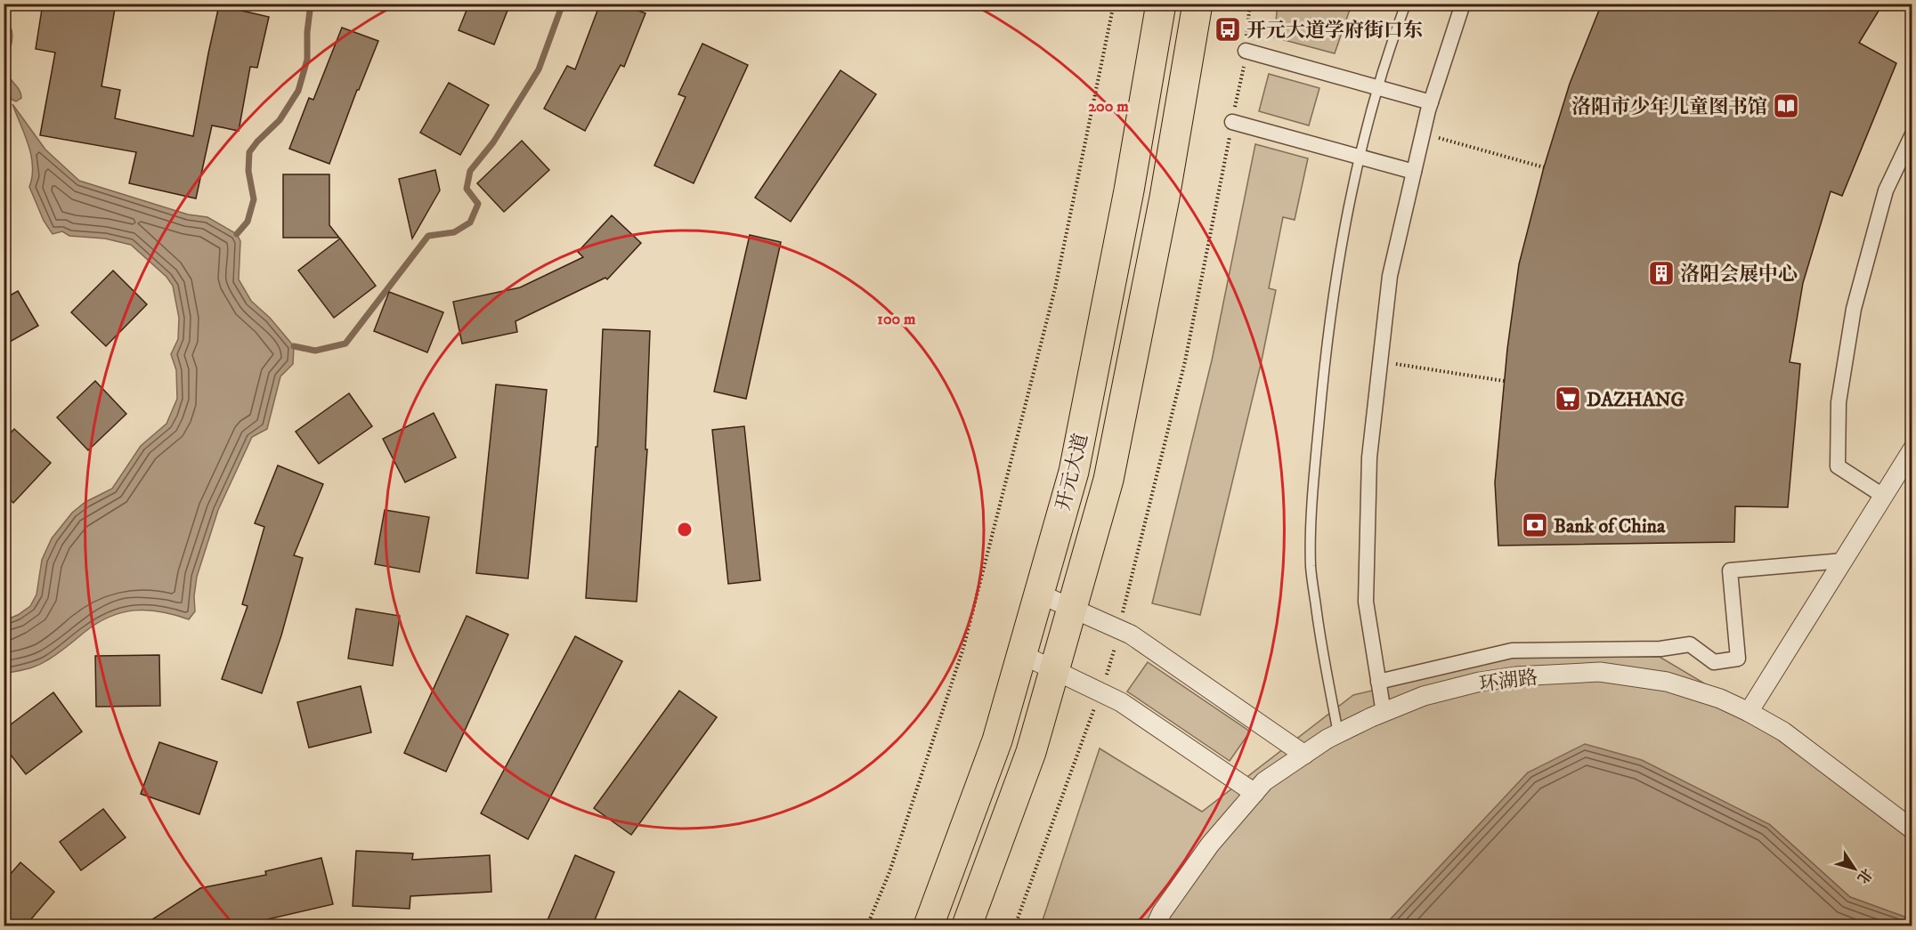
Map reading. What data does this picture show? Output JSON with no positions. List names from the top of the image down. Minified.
{"streets":{"main road":["开元大道"],"street":["环湖路"]},"places":{"bus stop":["开元大道学府街口东"],"library":["洛阳市少年儿童图书馆"],"building":["洛阳会展中心"],"supermarket":["DAZHANG"],"bank":["Bank of China"]},"north":"bottom right","rings":["200 m","100 m"]}
